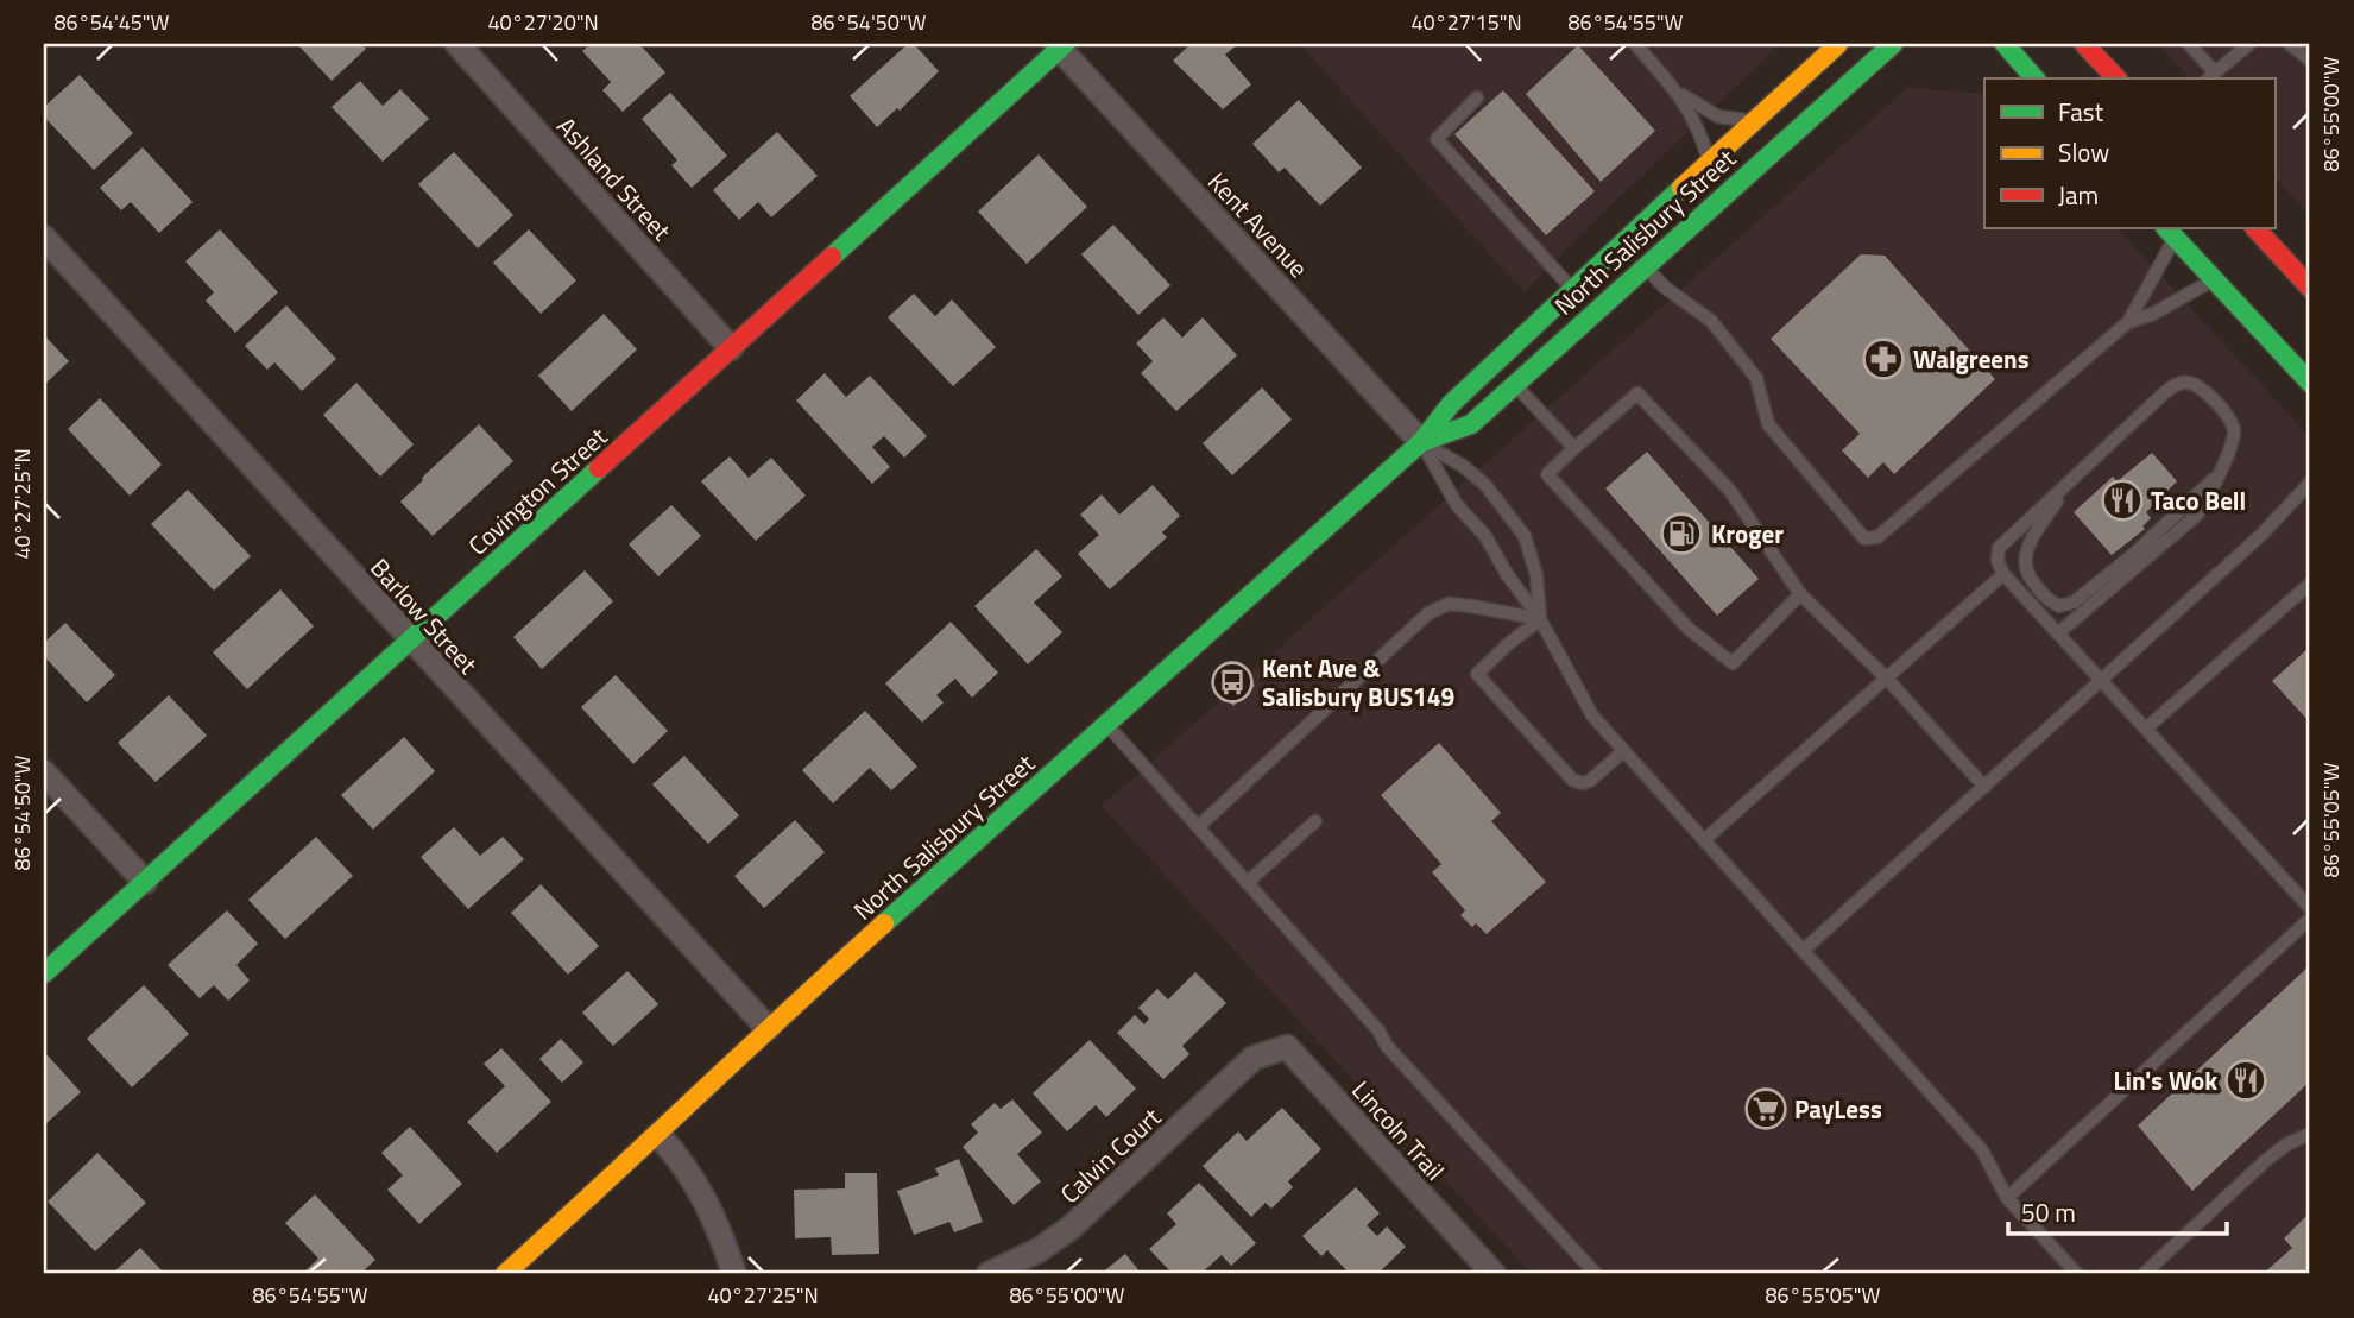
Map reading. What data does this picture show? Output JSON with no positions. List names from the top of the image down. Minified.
{"streets":{"main road":["North Salisbury Street","Covington Street"],"street":["Ashland Street","Kent Avenue","Barlow Street","Lincoln Trail","Calvin Court"]},"crossings":[["Ashland Street","Covington Street"],["Kent Avenue","North Salisbury Street"],["Kent Avenue","Covington Street"],["North Salisbury Street","Barlow Street"],["Covington Street","Barlow Street"],["Lincoln Trail","Calvin Court"]],"places":{"pharmacy":["Walgreens"],"restaurant":["Taco Bell","Lin's Wok"],"fuel station":["Kroger"],"bus stop":["Kent Ave & Salisbury BUS149"],"supermarket":["PayLess"]},"legend":["Fast","Slow","Jam"],"scale_bar":"50 m","coordinates":["86°54'45\"W","40°27'20\"N","86°54'50\"W","40°27'15\"N","86°54'55\"W","86°55'00\"W","40°27'25\"N","86°55'05\"W"]}
